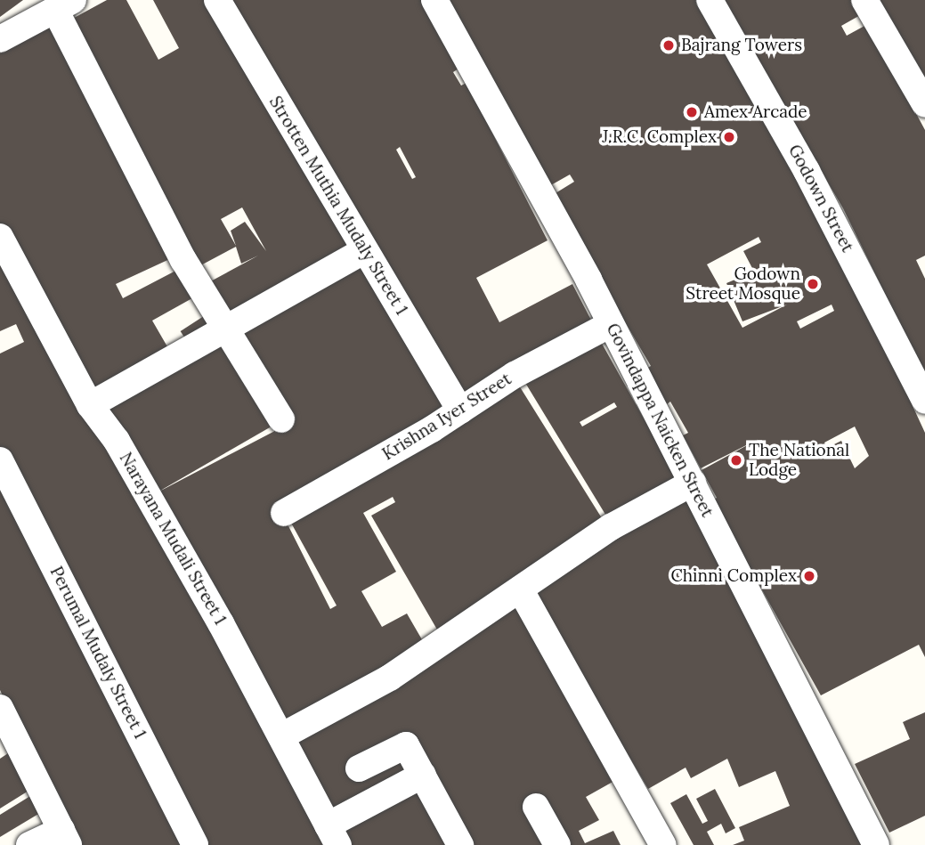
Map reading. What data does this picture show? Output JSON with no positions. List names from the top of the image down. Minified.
{"streets":{"street":["Godown Street","Strotten Muthia Mudaly Street 1","Krishna Iyer Street","Govindappa Naicken Street","Narayana Mudali Street 1","Perumal Mudaly Street 1"]},"crossings":[["Strotten Muthia Mudaly Street 1","Krishna Iyer Street"],["Krishna Iyer Street","Govindappa Naicken Street"]],"places":["Bajrang Towers","Amex Arcade","J.R.C. Complex","Godown Street Mosque","The National Lodge","Chinni Complex"]}
